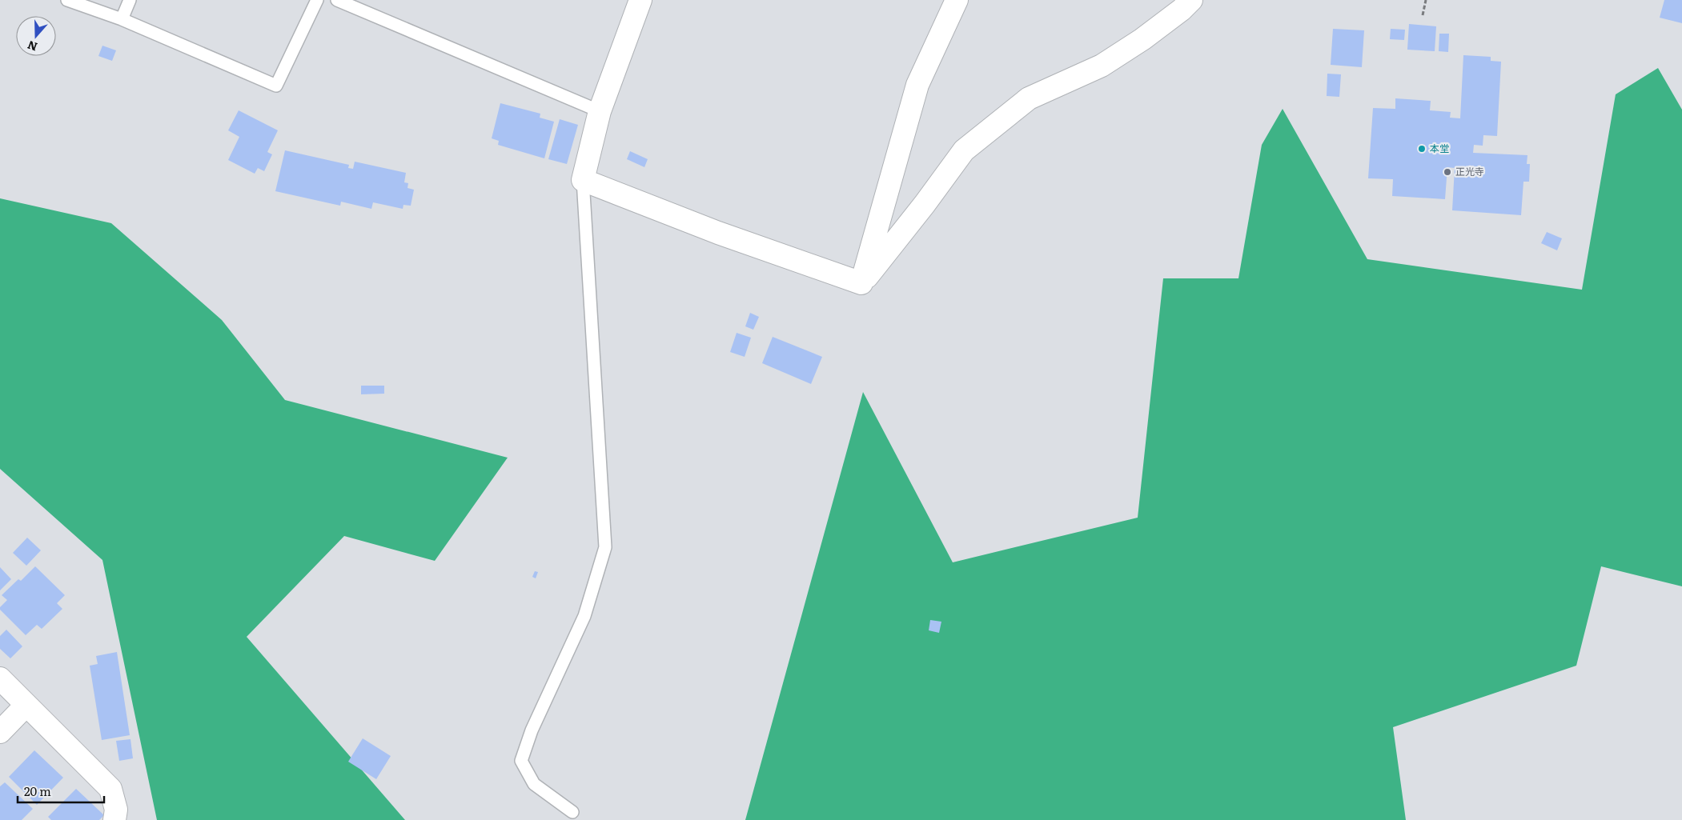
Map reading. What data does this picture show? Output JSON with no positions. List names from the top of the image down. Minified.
{"places":["本堂","正光寺"],"scale_bar":"20 m","north":"bottom"}
